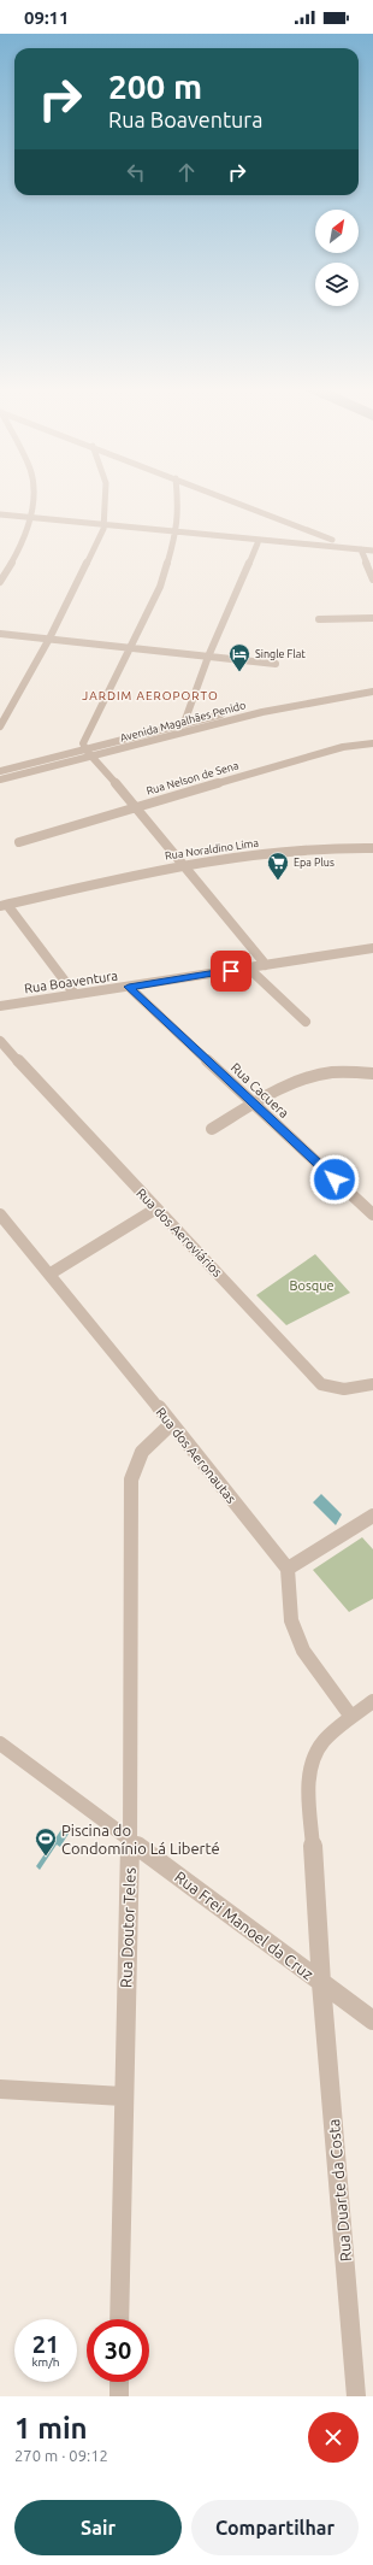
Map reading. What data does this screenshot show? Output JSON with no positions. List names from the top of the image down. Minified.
{"streets":{"street":["Avenida Magalhães Penido","Rua Nelson de Sena","Rua Noraldino Lima","Rua Boaventura","Rua Cacuera","Rua dos Aeroviários","Rua dos Aeronautas","Rua Frei Manoel da Cruz","Rua Doutor Teles","Rua Duarte da Costa"]},"crossings":[["Rua Boaventura","Rua Cacuera"],["Rua dos Aeronautas","Rua Doutor Teles"],["Rua Frei Manoel da Cruz","Rua Doutor Teles"],["Rua Frei Manoel da Cruz","Rua Duarte da Costa"]],"districts":["JARDIM AEROPORTO"],"parks":["Bosque"],"places":{"hotel":["Single Flat"],"supermarket":["Epa Plus"],"sports":["Piscina do Condomínio Lá Liberté"]},"north":"top right","page":{"status":"09:11","turn":["200 m","Rua Boaventura"],"speed":"21 km/h","limit":"30","heading":["1 min","270 m · 09:12"],"buttons":["Sair","Compartilhar"]}}
